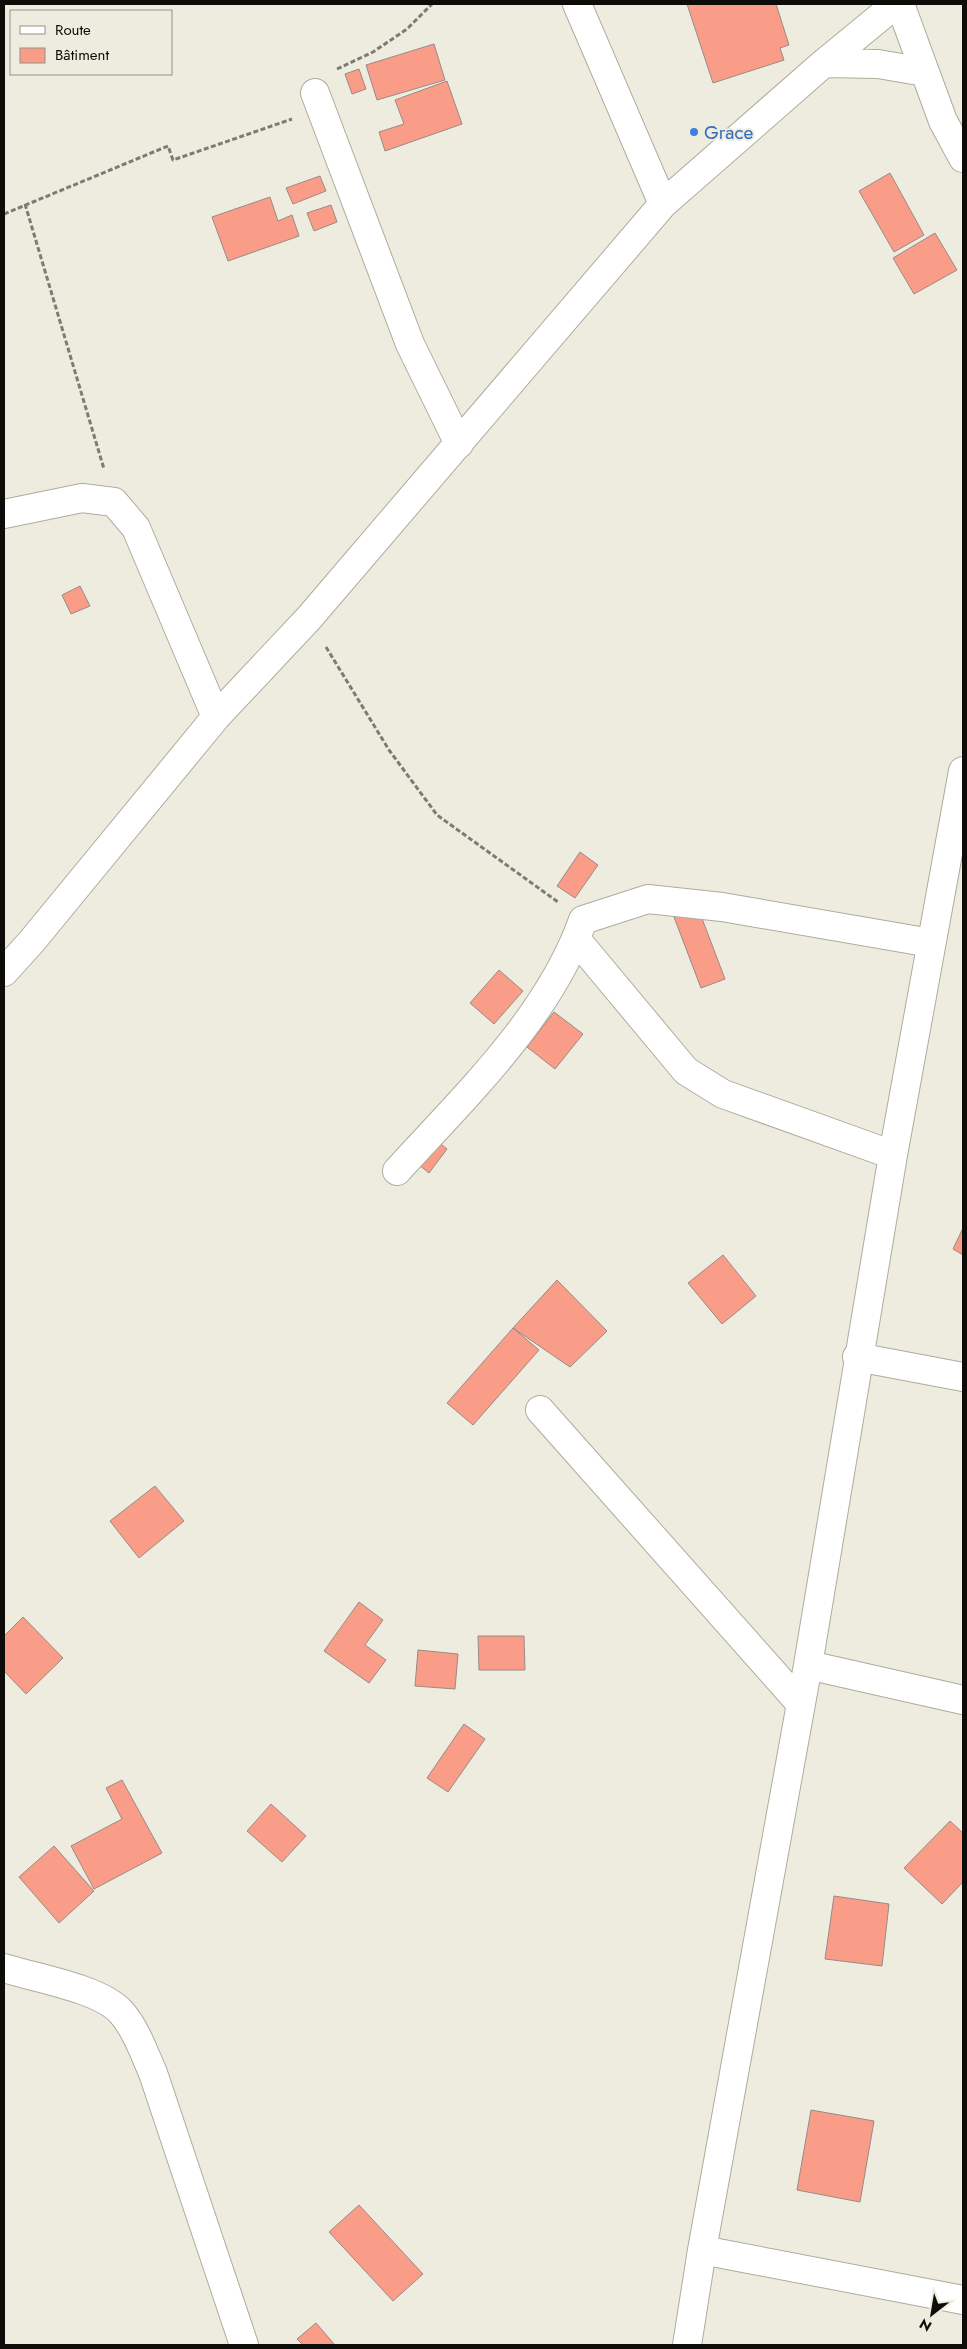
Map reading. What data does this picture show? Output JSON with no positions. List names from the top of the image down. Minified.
{"places":["Grace"],"legend":["Route","Bâtiment"],"north":"bottom left"}
